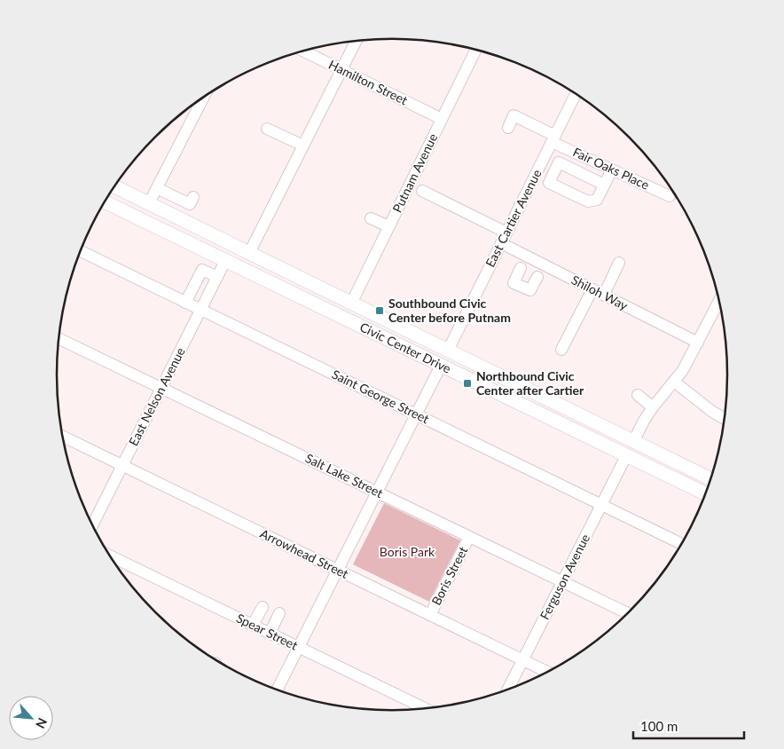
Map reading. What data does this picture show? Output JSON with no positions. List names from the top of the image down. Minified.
{"streets":{"main road":["Civic Center Drive"],"street":["Hamilton Street","Fair Oaks Place","Putnam Avenue","East Cartier Avenue","Shiloh Way","East Nelson Avenue","Saint George Street","Salt Lake Street","Arrowhead Street","Boris Street","Ferguson Avenue","Spear Street"]},"crossings":[["Hamilton Street","Putnam Avenue"],["Fair Oaks Place","East Cartier Avenue"],["Putnam Avenue","Civic Center Drive"],["East Cartier Avenue","Shiloh Way"],["East Cartier Avenue","Civic Center Drive"],["Civic Center Drive","East Nelson Avenue"],["Civic Center Drive","Ferguson Avenue"],["East Nelson Avenue","Saint George Street"],["East Nelson Avenue","Salt Lake Street"],["East Nelson Avenue","Arrowhead Street"],["Saint George Street","Ferguson Avenue"],["Salt Lake Street","Boris Street"],["Salt Lake Street","Ferguson Avenue"],["Arrowhead Street","Boris Street"],["Arrowhead Street","Ferguson Avenue"]],"parks":["Boris Park"],"places":{"transit":["Southbound Civic Center before Putnam","Northbound Civic Center after Cartier"]},"scale_bar":"100 m","north":"bottom right"}
